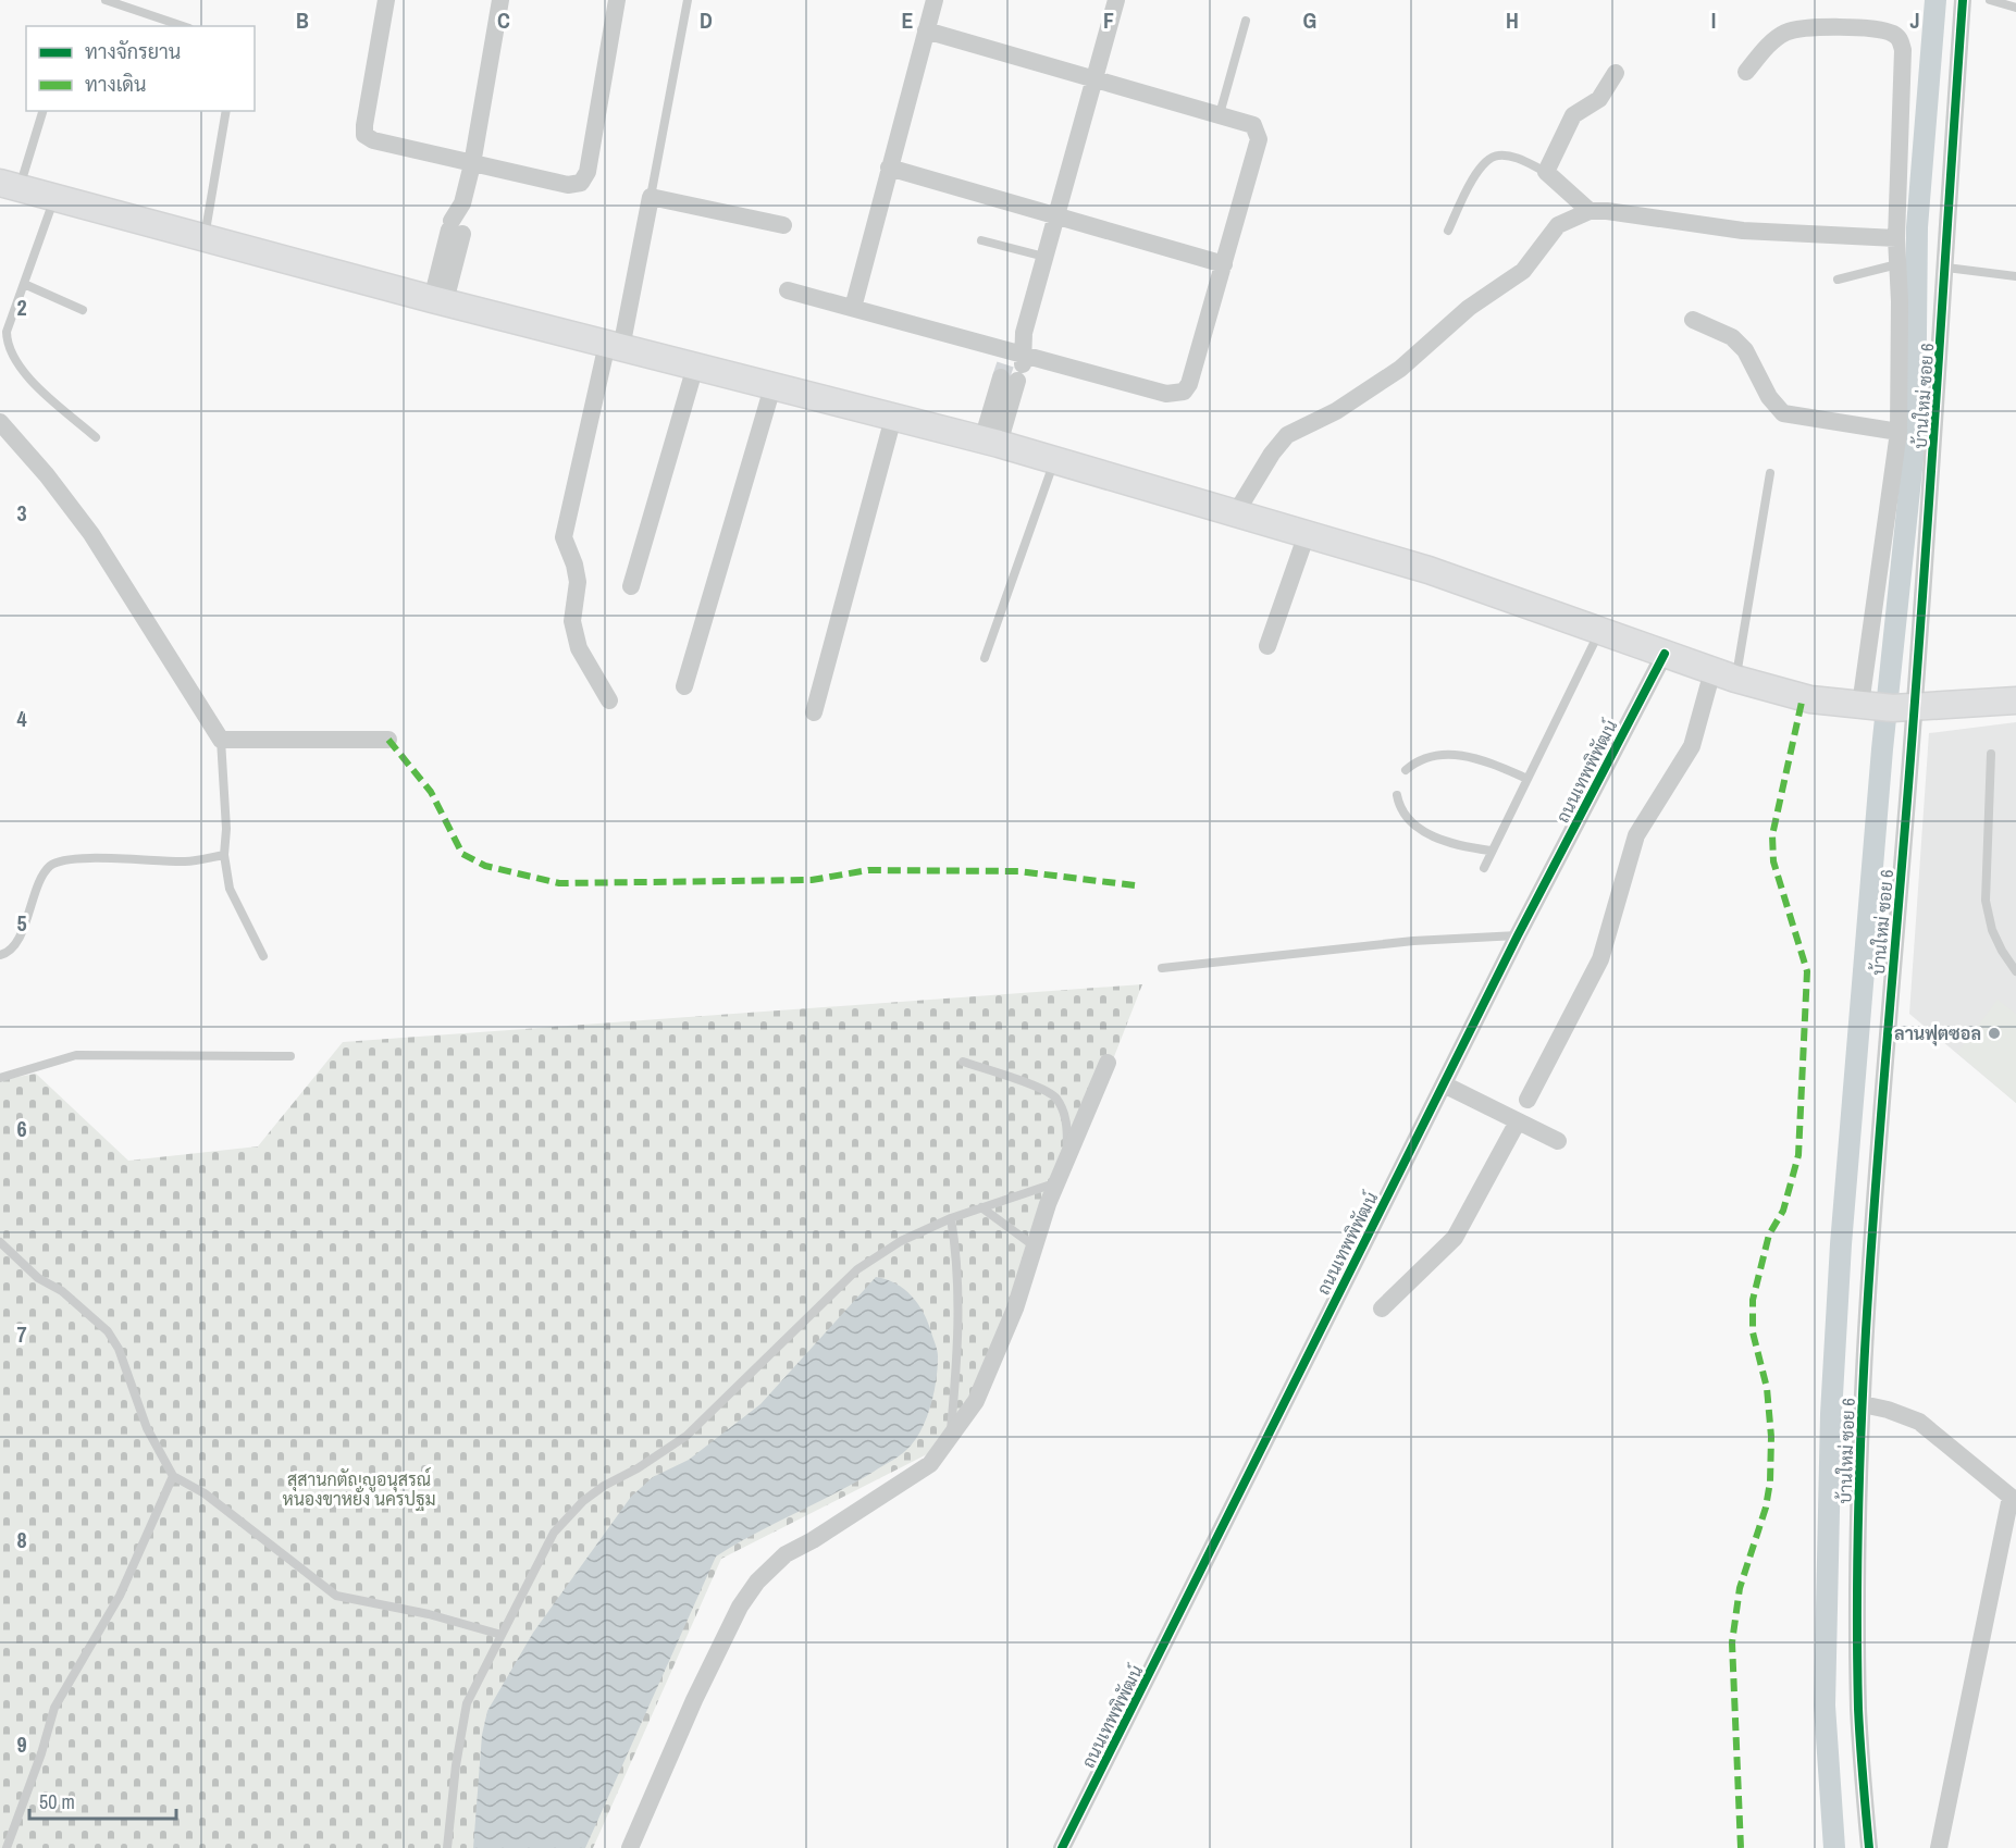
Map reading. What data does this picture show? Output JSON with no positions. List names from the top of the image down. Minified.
{"streets":{"street":["บ้านใหม่ ซอย 6","ถนนเทพพิพัฒน์"]},"parks":["สุสานกตัญญูอนุสรณ์ หนองขาหยั่ง นครปฐม"],"places":["ลานฟุตซอล"],"legend":["ทางจักรยาน","ทางเดิน"],"scale_bar":"50 m","grid":{"columns":["B","C","D","E","F","G","H","I","J"],"rows":["2","3","4","5","6","7","8","9"]}}
